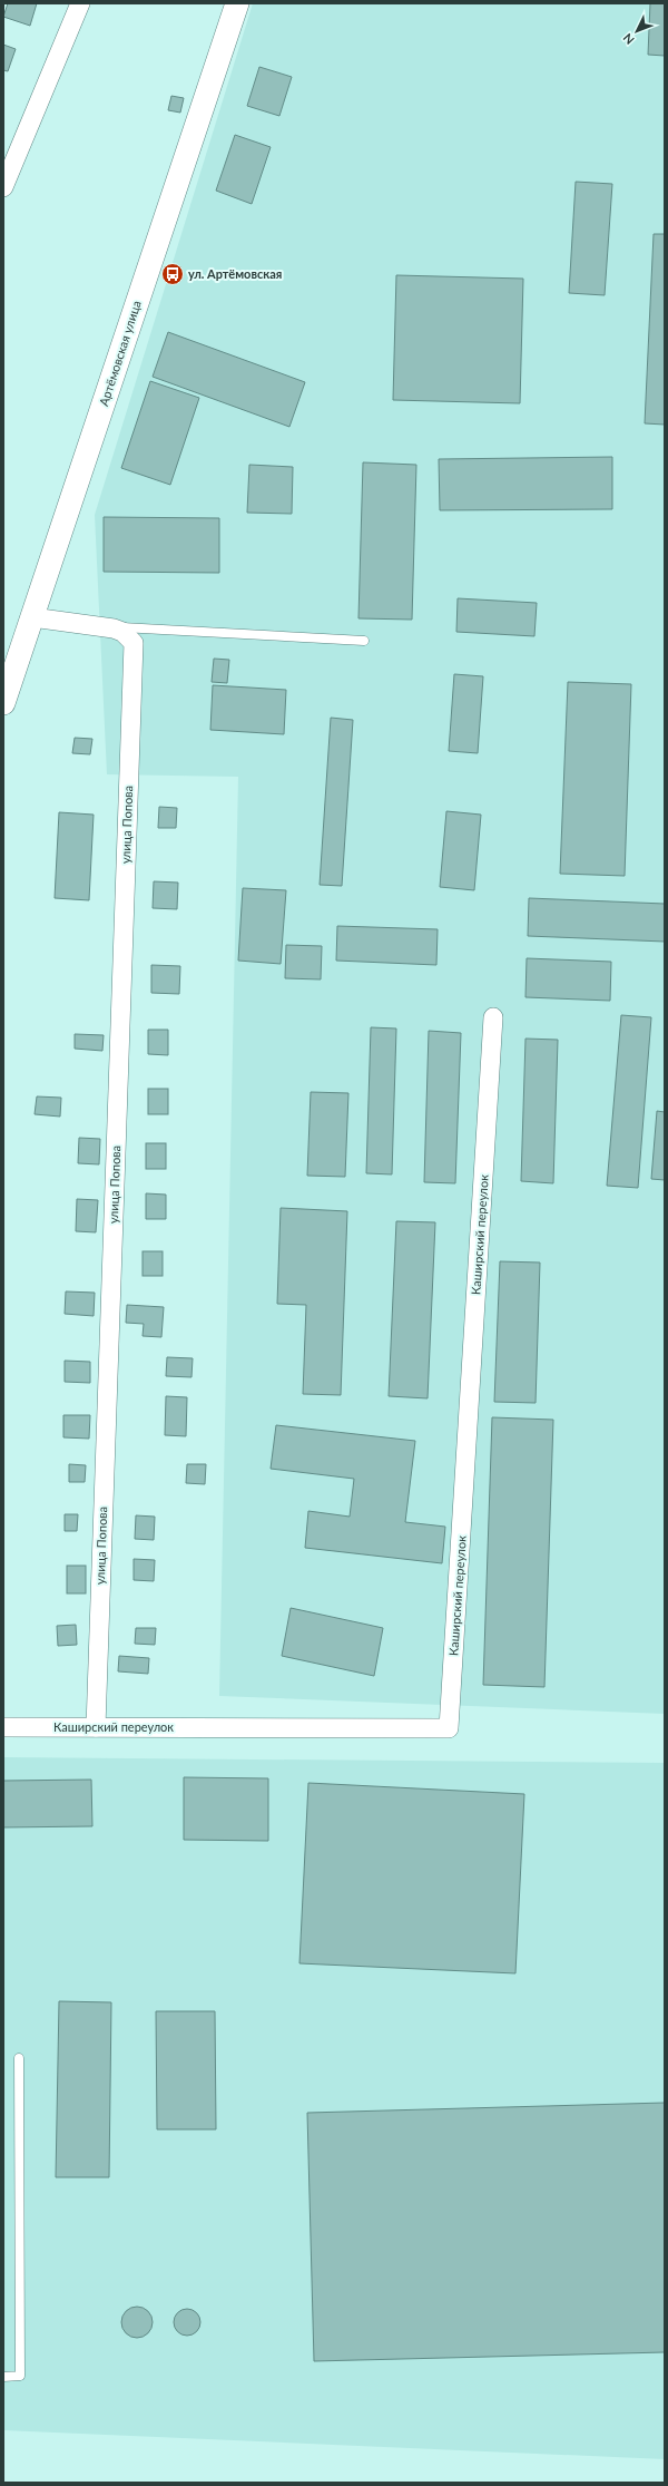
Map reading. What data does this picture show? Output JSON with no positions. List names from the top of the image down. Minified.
{"streets":{"street":["Артёмовская улица","улица Попова","Каширский переулок"]},"crossings":[["улица Попова","Каширский переулок"]],"places":{"bus stop":["ул. Артёмовская"]},"north":"bottom left"}
